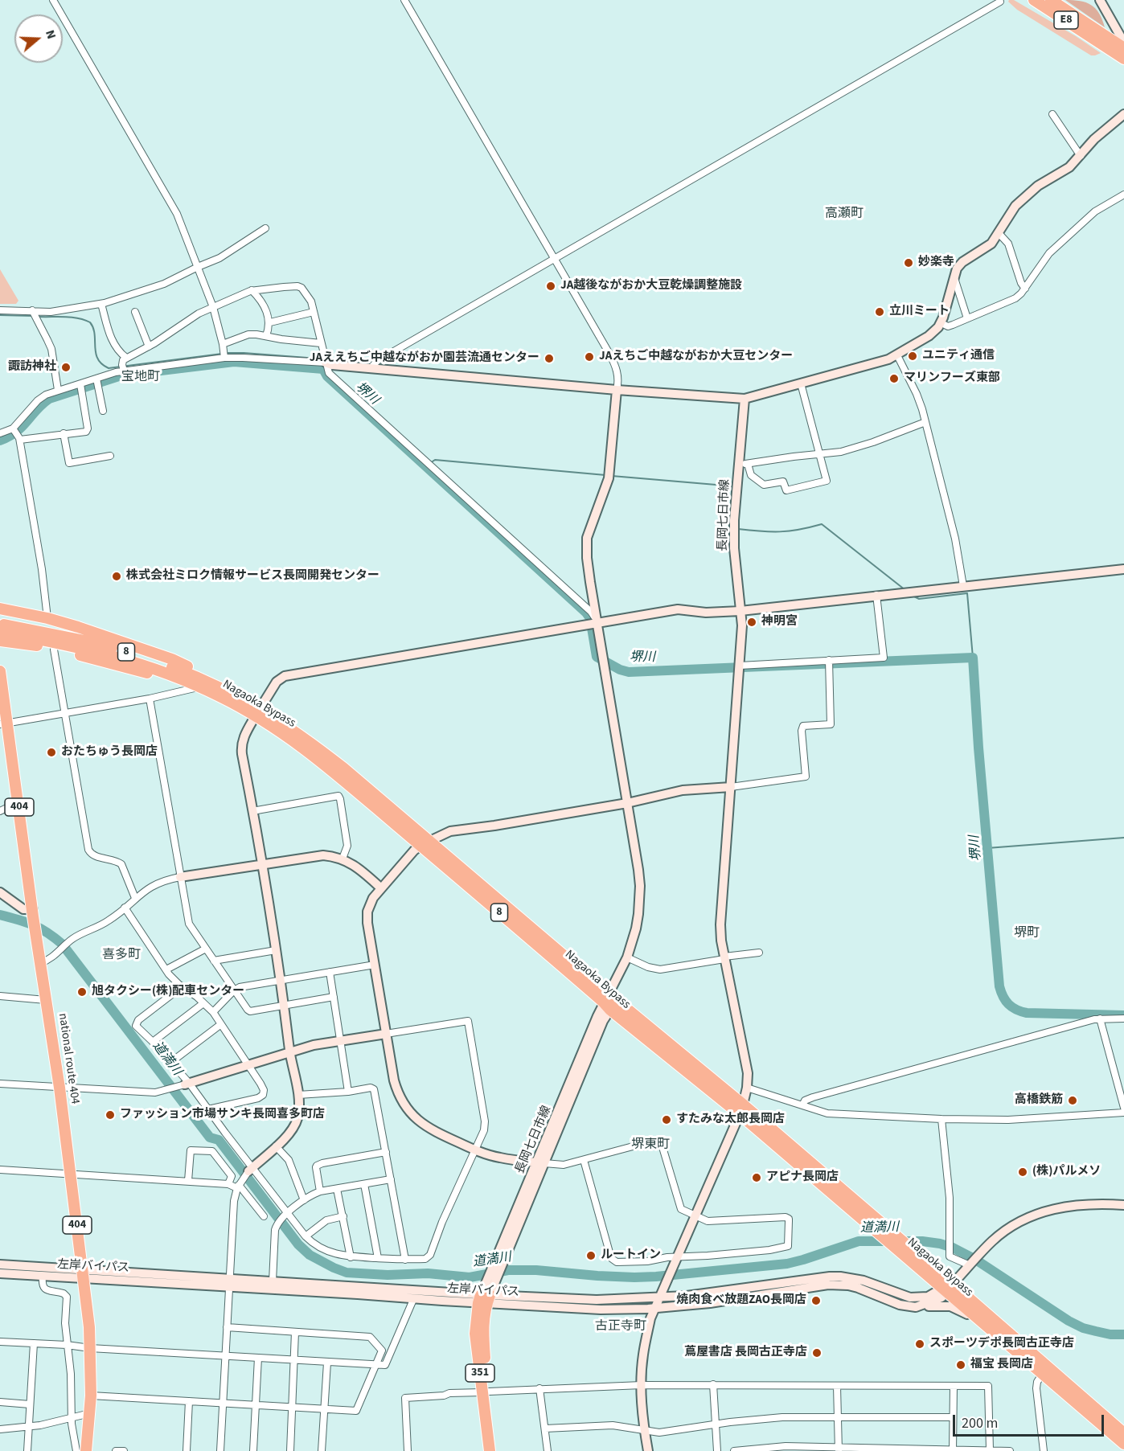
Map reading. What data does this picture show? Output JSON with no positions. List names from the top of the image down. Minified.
{"streets":{"highway":["E8","8","Nagaoka Bypass","404","national route 404","351"],"street":["長岡七日市線","左岸バイパス"]},"crossings":[["長岡七日市線","Nagaoka Bypass"],["長岡七日市線","左岸バイパス"],["長岡七日市線","351"],["Nagaoka Bypass","左岸バイパス"],["national route 404","左岸バイパス"],["左岸バイパス","351"]],"districts":["高瀬町","宝地町","堺町","喜多町","堺東町","古正寺町"],"water":["堺川","道満川"],"places":["妙楽寺","JA越後ながおか大豆乾燥調整施設","立川ミート","ユニティ通信","JAえちご中越ながおか大豆センター","JAええちご中越ながおか園芸流通センター","諏訪神社","マリンフーズ東部","株式会社ミロク情報サービス長岡開発センター","神明宮","おたちゅう長岡店","旭タクシー(株)配車センター","高橋鉄筋","ファッション市場サンキ長岡喜多町店","すたみな太郎長岡店","(株)パルメソ","アピナ長岡店","ルートイン","焼肉食べ放題ZAO長岡店","スポーツデポ長岡古正寺店","蔦屋書店 長岡古正寺店","福宝 長岡店"],"scale_bar":"200 m","north":"right"}
